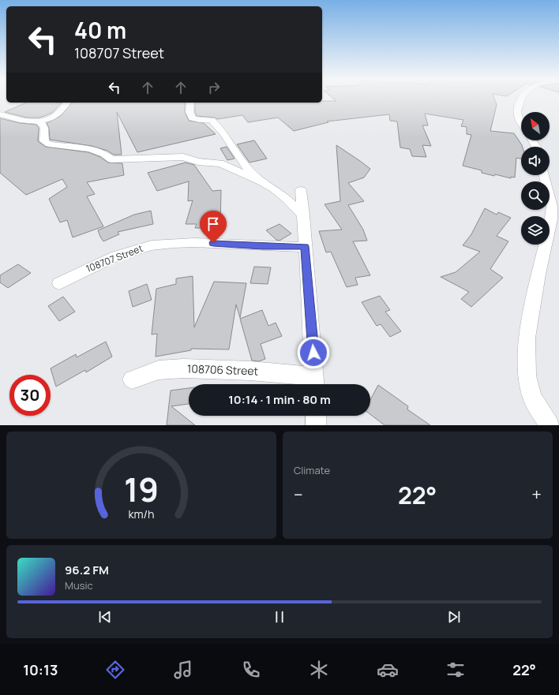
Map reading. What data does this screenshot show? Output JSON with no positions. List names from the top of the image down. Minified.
{"streets":{"street":["108707 Street","108706 Street"]},"north":"top left","page":{"turn":["40 m","108707 Street"],"limit":"30","trip":"10:14 · 1 min · 80 m","tile":"Climate","heat":["−","22°","+"],"song":["96.2 FM","Music"],"tabs":["10:13","22°"],"gauge":["19","km/h"]}}
